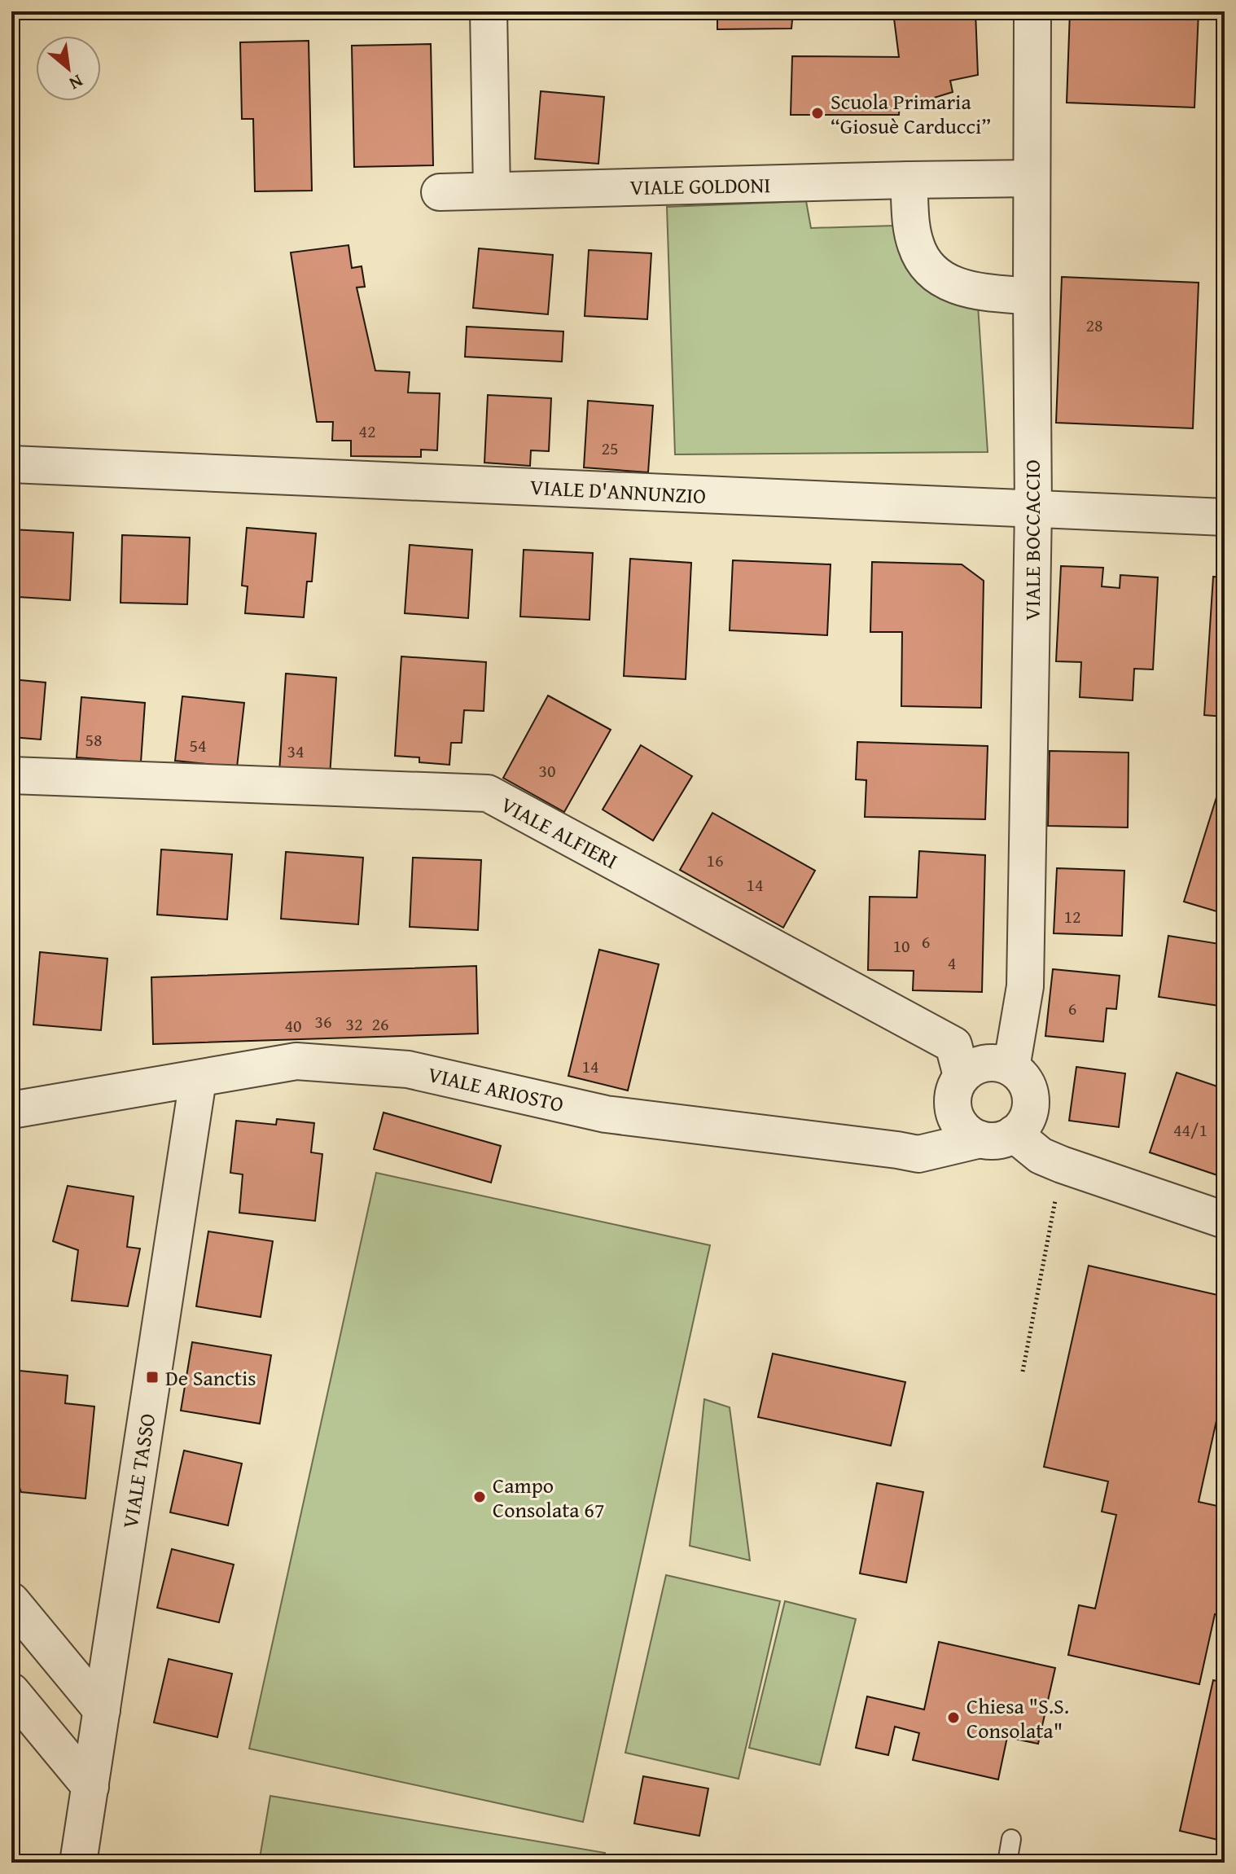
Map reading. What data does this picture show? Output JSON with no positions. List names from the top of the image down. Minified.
{"streets":{"street":["VIALE GOLDONI","VIALE D'ANNUNZIO","VIALE BOCCACCIO","VIALE ALFIERI","VIALE ARIOSTO","VIALE TASSO"]},"crossings":[["VIALE GOLDONI","VIALE BOCCACCIO"],["VIALE D'ANNUNZIO","VIALE BOCCACCIO"],["VIALE BOCCACCIO","VIALE ALFIERI"],["VIALE BOCCACCIO","VIALE ARIOSTO"],["VIALE ALFIERI","VIALE ARIOSTO"],["VIALE ARIOSTO","VIALE TASSO"]],"places":{"other":["Scuola Primaria “Giosuè Carducci”","Campo Consolata 67","Chiesa \"S.S. Consolata\""],"transit":["De Sanctis"]},"house_numbers":["28","42","25","58","54","34","30","16","14","12","6","10","4","6","36","32","26","40","14","44/1"],"north":"bottom right"}
